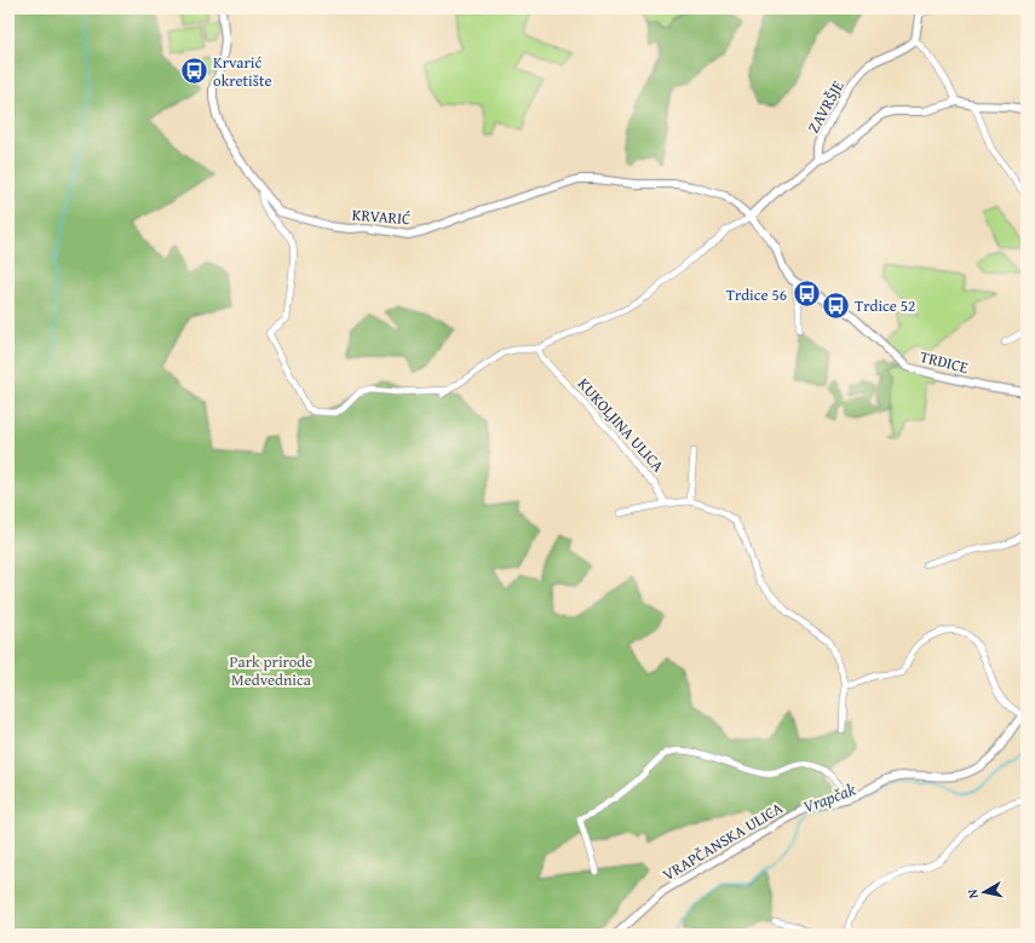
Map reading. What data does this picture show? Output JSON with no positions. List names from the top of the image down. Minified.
{"streets":{"street":["ZAVRŠJE","KRVARIĆ","TRDICE","KUKOLJINA ULICA","VRAPČANSKA ULICA"]},"crossings":[["KRVARIĆ","TRDICE"]],"water":["Vrapčak"],"parks":["Park prirode Medvednica"],"places":{"bus stop":["Krvarić okretište","Trdice 56","Trdice 52"]},"north":"left"}
